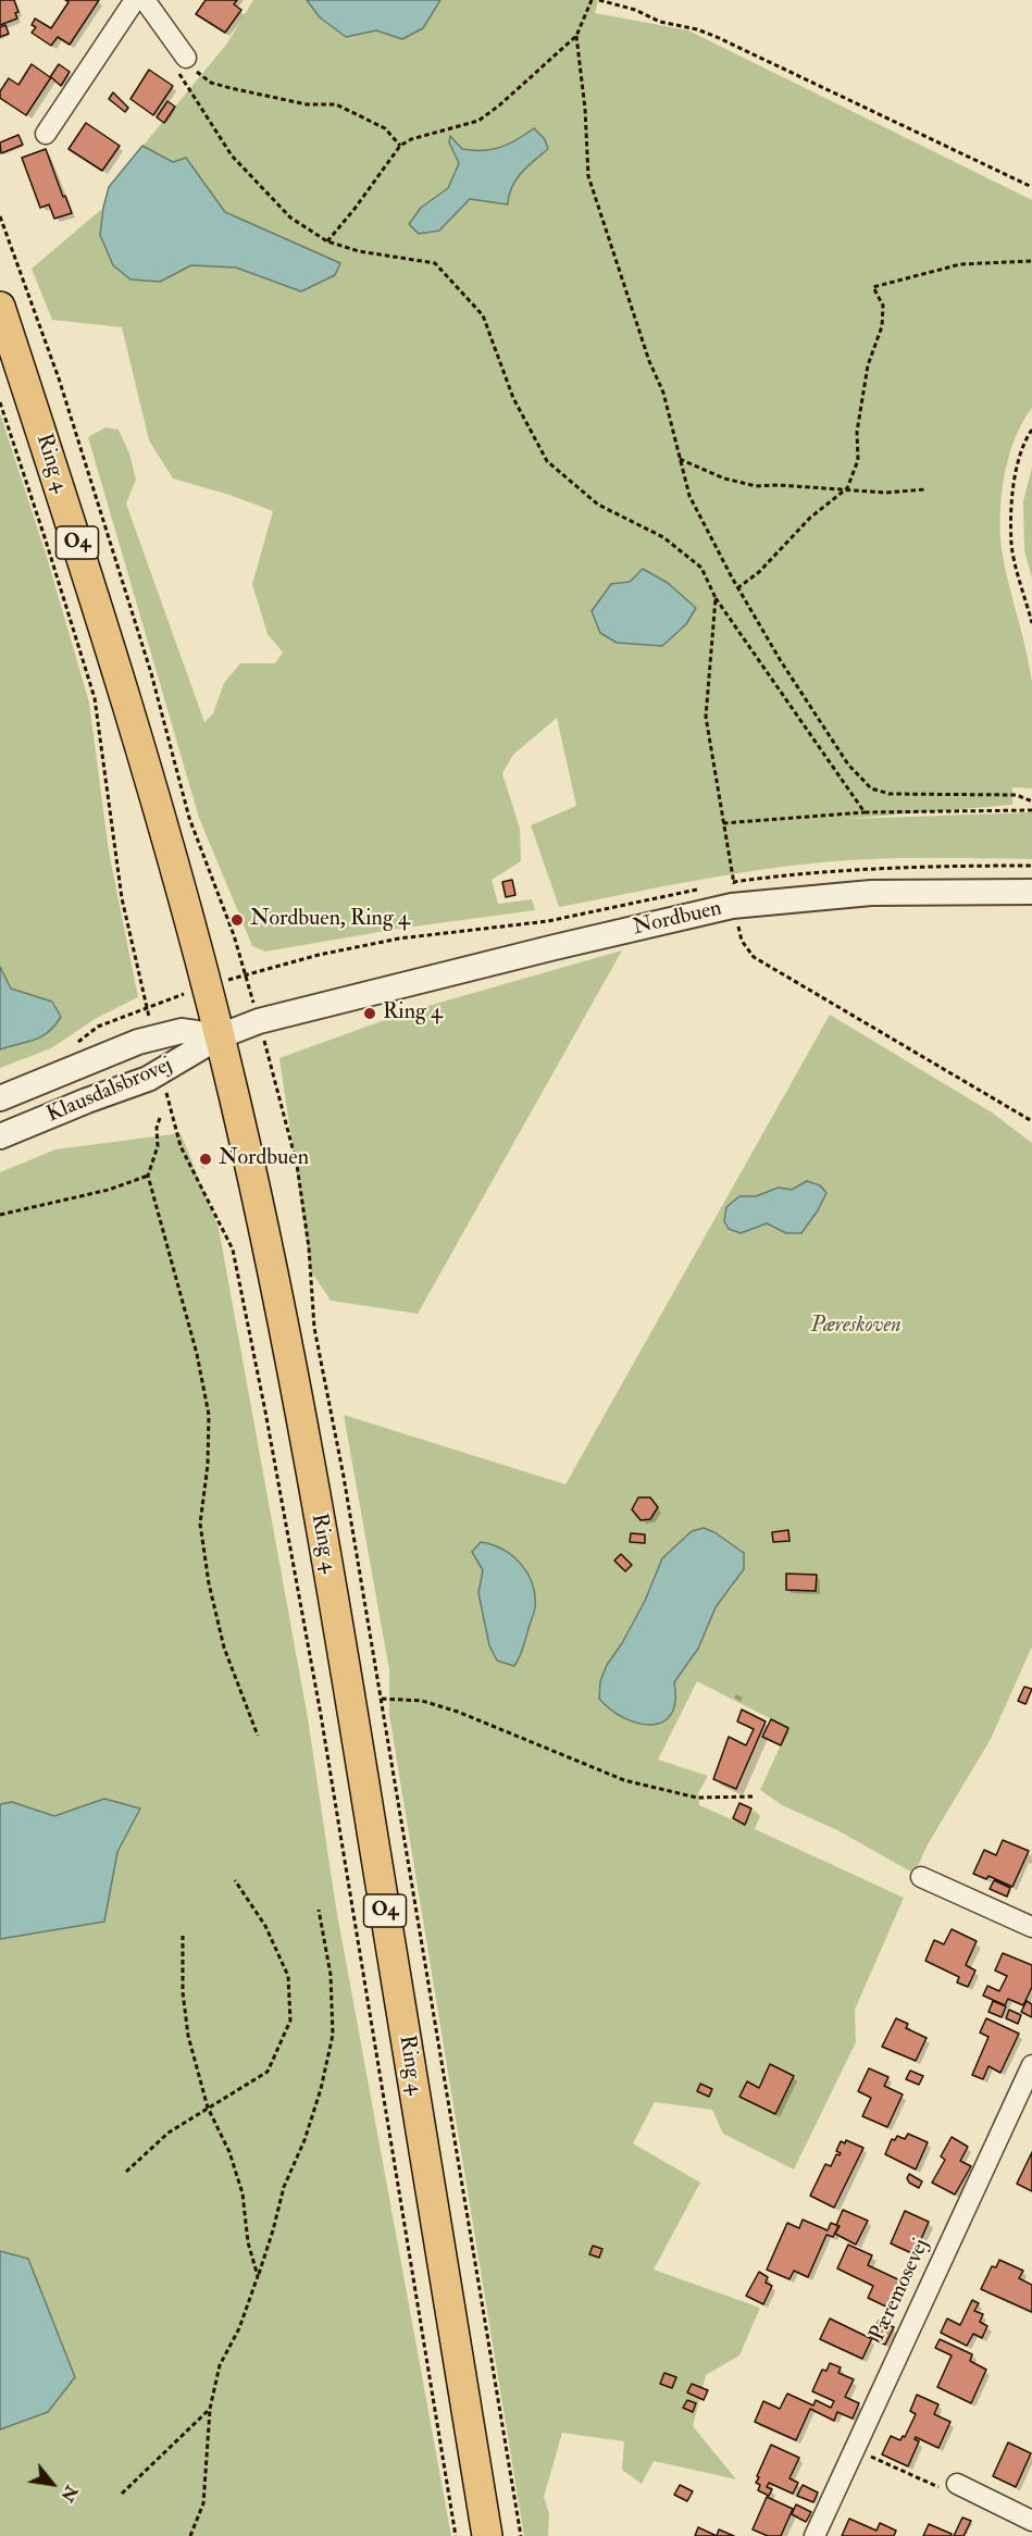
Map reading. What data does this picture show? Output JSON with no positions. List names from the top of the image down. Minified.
{"streets":{"main road":["Ring 4","O4"],"street":["Nordbuen","Klausdalsbrovej","Pæremosevej"]},"crossings":[["Ring 4","Nordbuen"],["Ring 4","Klausdalsbrovej"],["Nordbuen","Klausdalsbrovej"]],"parks":["Pæreskoven"],"places":["Nordbuen, Ring 4","Ring 4","Nordbuen"],"north":"bottom right"}
